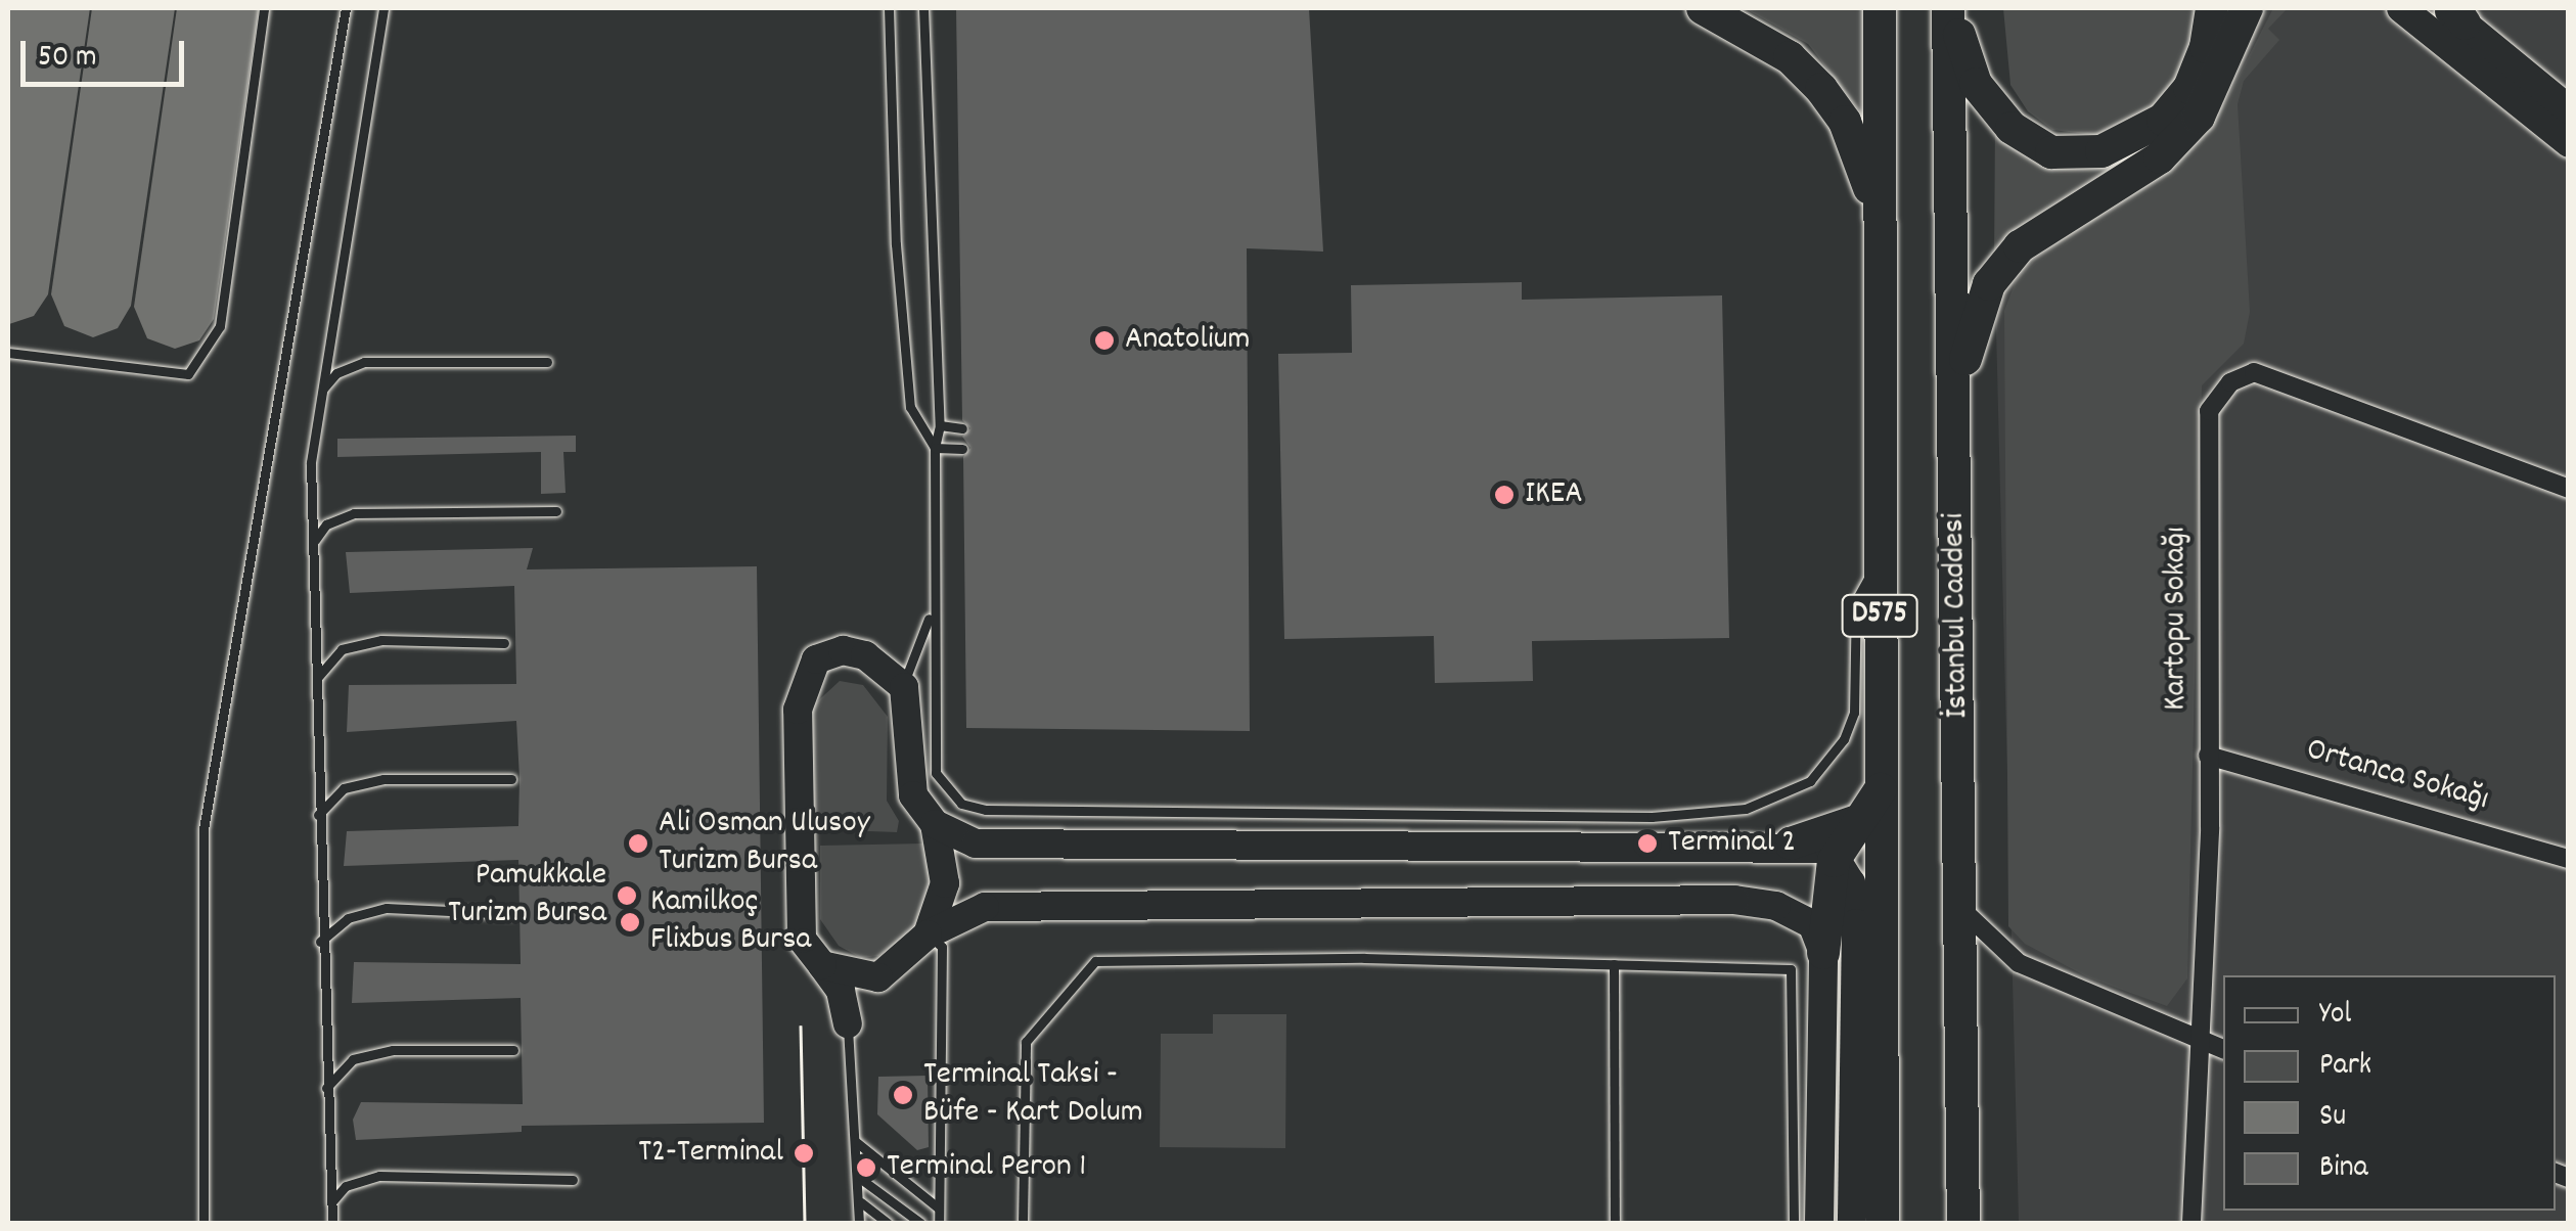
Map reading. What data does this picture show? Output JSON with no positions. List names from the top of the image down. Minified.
{"streets":{"highway":["D575","İstanbul Caddesi"],"street":["Kartopu Sokağı","Ortanca Sokağı"]},"crossings":[["Kartopu Sokağı","Ortanca Sokağı"]],"places":["Anatolium","IKEA","Ali Osman Ulusoy Turizm Bursa","Terminal 2","Pamukkale Turizm Bursa","Kamilkoç Flixbus Bursa","Terminal Taksi - Büfe - Kart Dolum","T2-Terminal","Terminal Peron 1"],"legend":["Yol","Park","Su","Bina"],"scale_bar":"50 m"}
